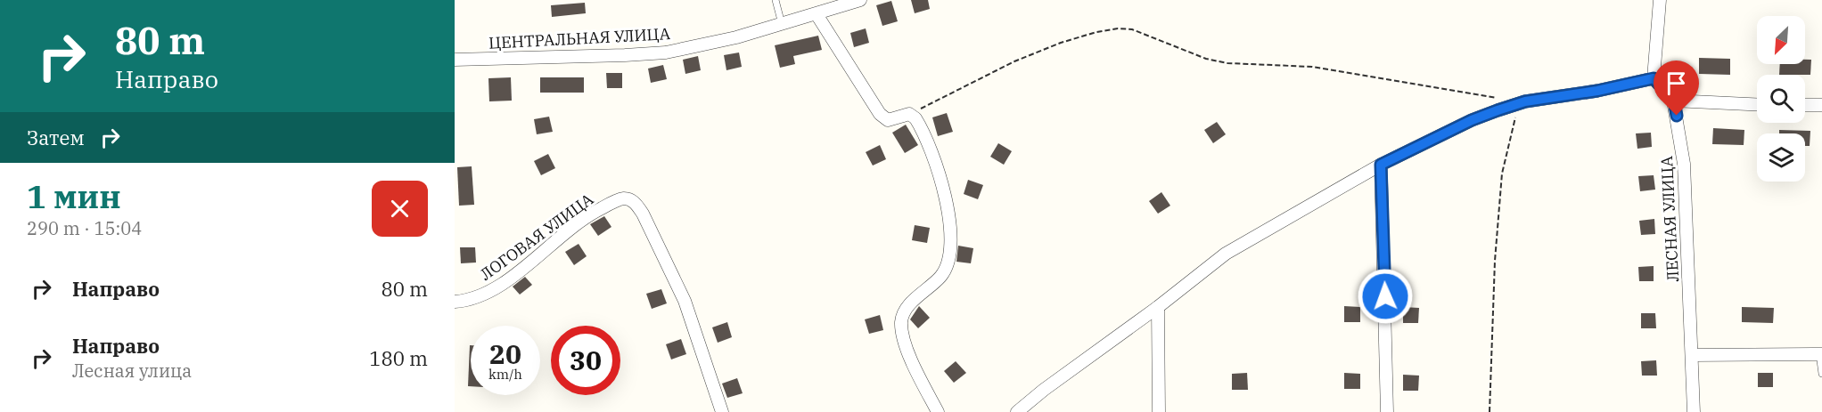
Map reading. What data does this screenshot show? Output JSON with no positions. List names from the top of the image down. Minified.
{"streets":{"street":["ЦЕНТРАЛЬНАЯ УЛИЦА","ЛЕСНАЯ УЛИЦА","ЛОГОВАЯ УЛИЦА"]},"north":"bottom left","page":{"turn":["80 m","Направо"],"then":"Затем","heading":["1 мин","290 m · 15:04"],"list":[{"name":"Направо","value":"80 m"},{"name":"Направо","note":"Лесная улица","value":"180 m"}],"speed":"20 km/h","limit":"30"}}
